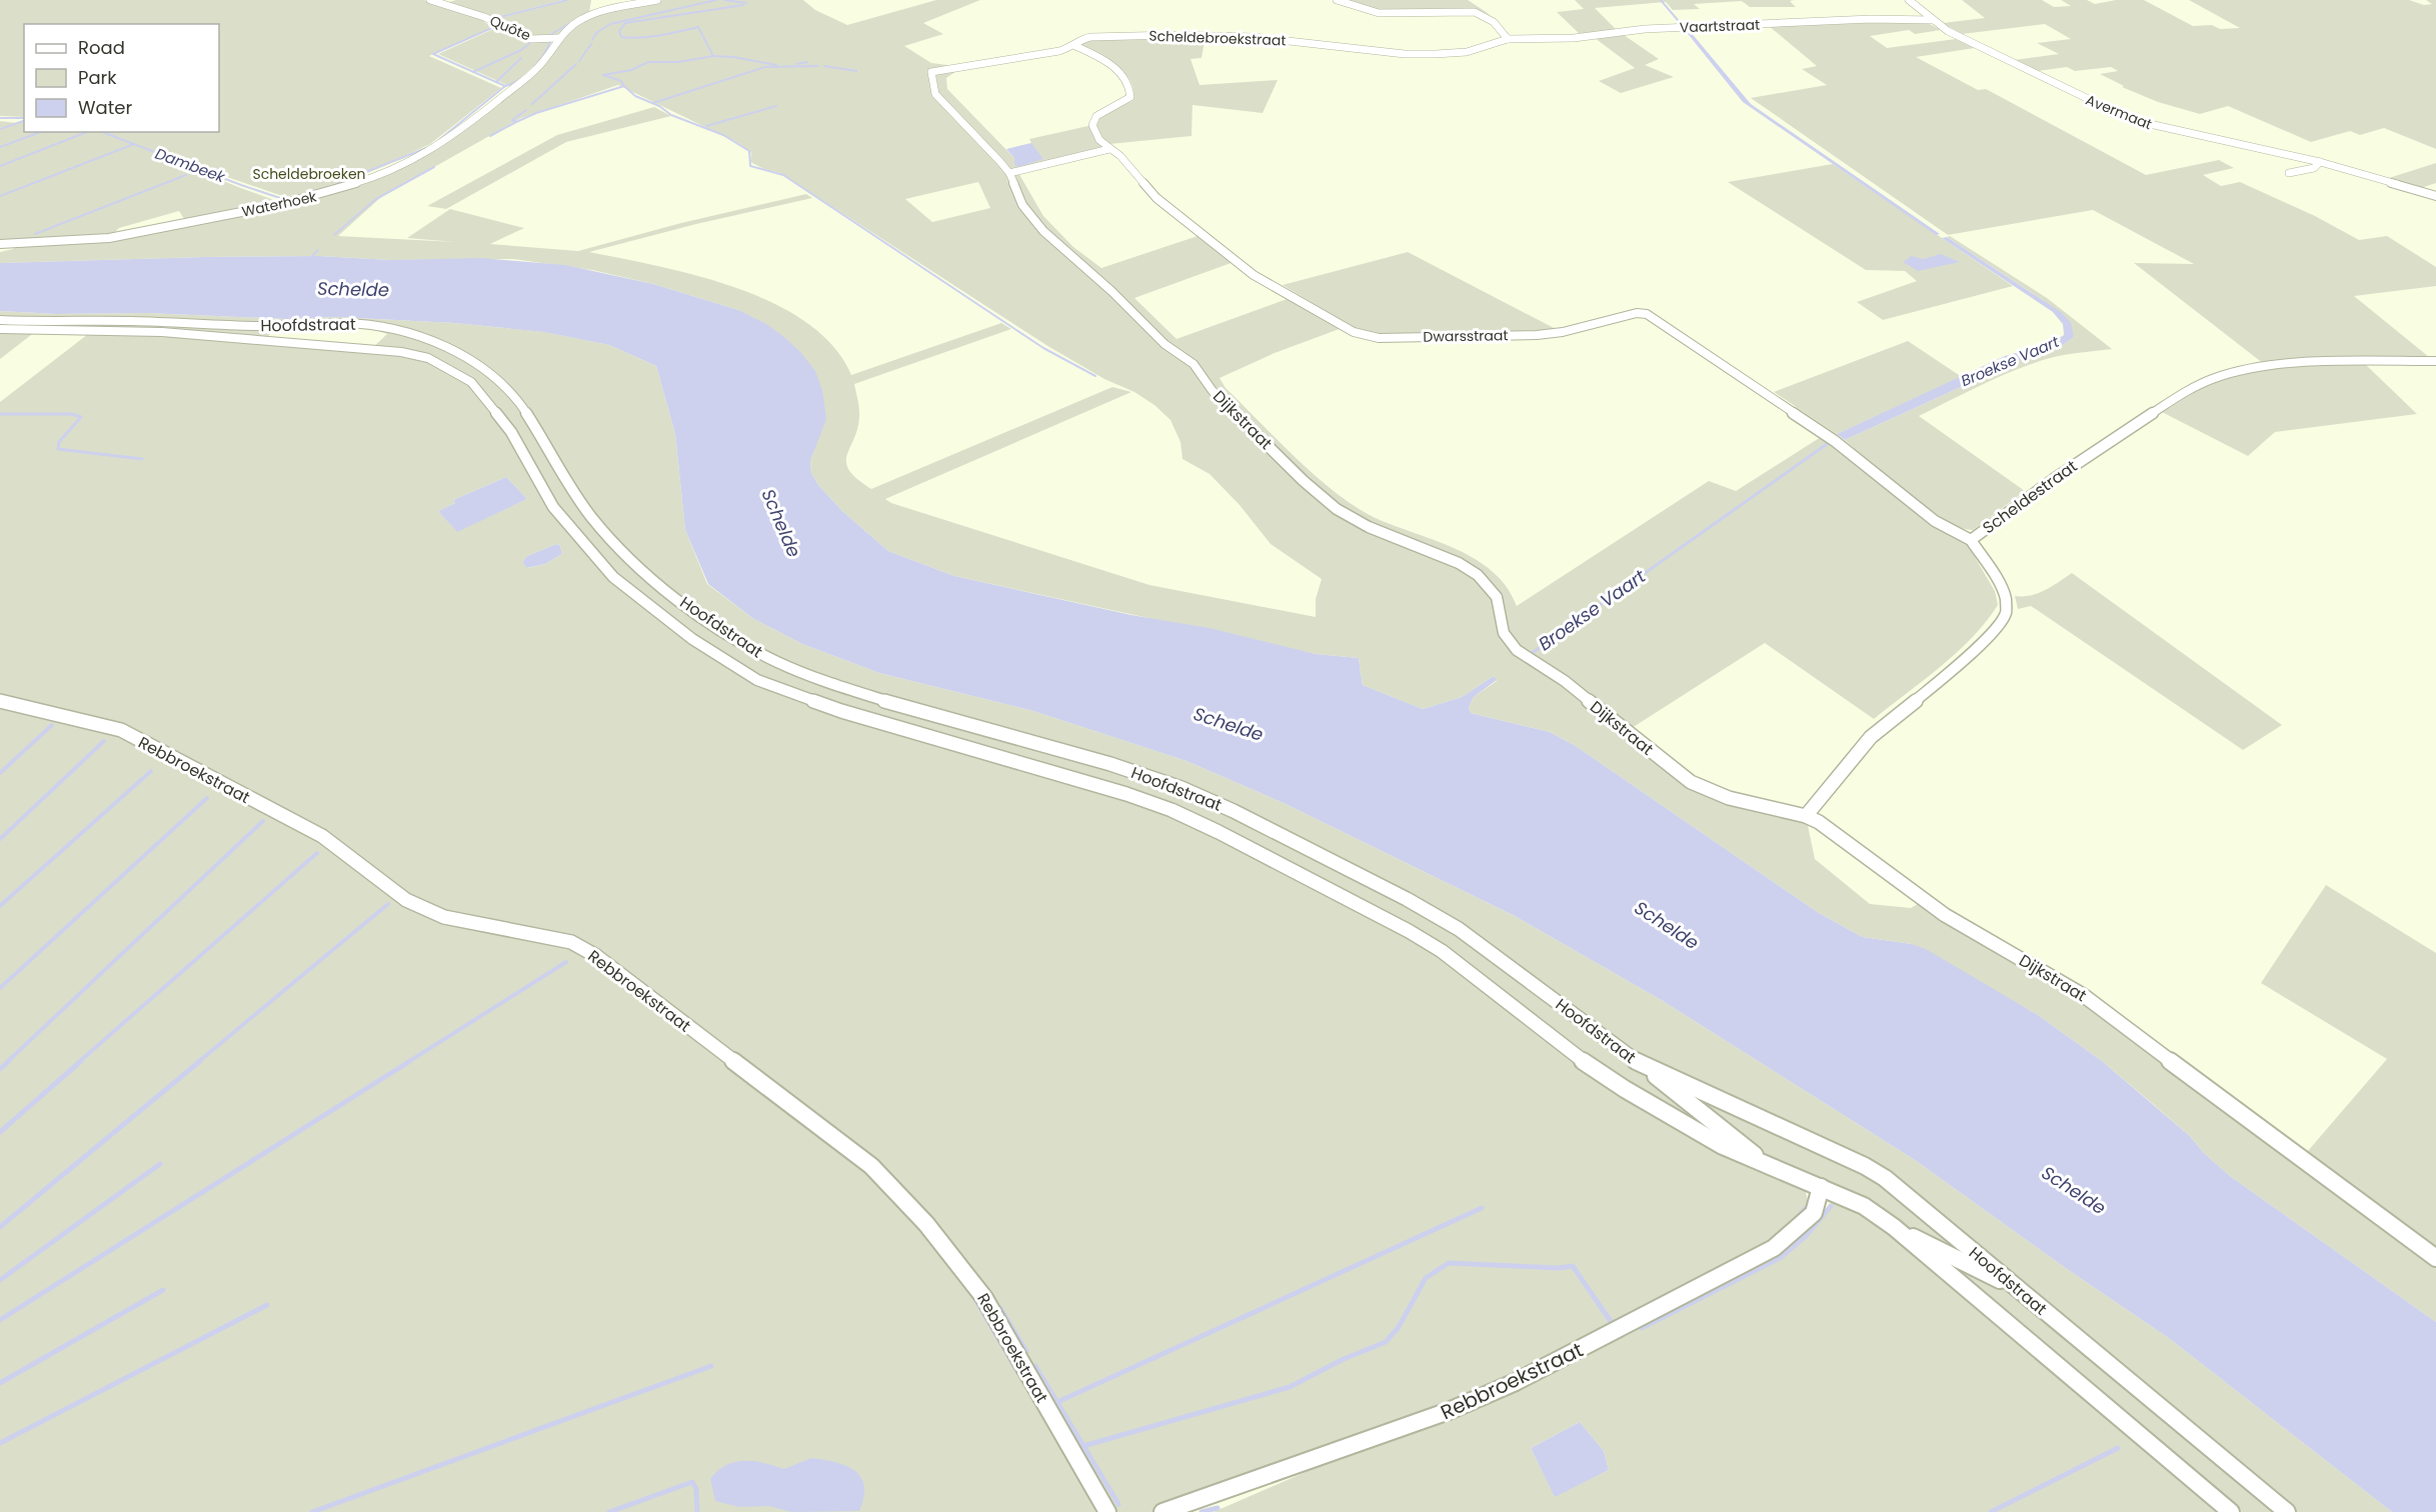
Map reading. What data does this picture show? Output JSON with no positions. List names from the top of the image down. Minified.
{"streets":{"street":["Vaartstraat","Quôte","Scheldebroekstraat","Avermaat","Waterhoek","Hoofdstraat","Dwarsstraat","Dijkstraat","Scheldestraat","Rebbroekstraat"]},"crossings":[["Vaartstraat","Scheldebroekstraat"],["Vaartstraat","Avermaat"],["Quôte","Waterhoek"],["Scheldebroekstraat","Dwarsstraat"],["Scheldebroekstraat","Dijkstraat"],["Hoofdstraat","Rebbroekstraat"],["Dwarsstraat","Scheldestraat"],["Dijkstraat","Scheldestraat"]],"water":["Dambeek","Schelde","Broekse Vaart"],"parks":["Scheldebroeken"],"legend":["Road","Park","Water"]}
